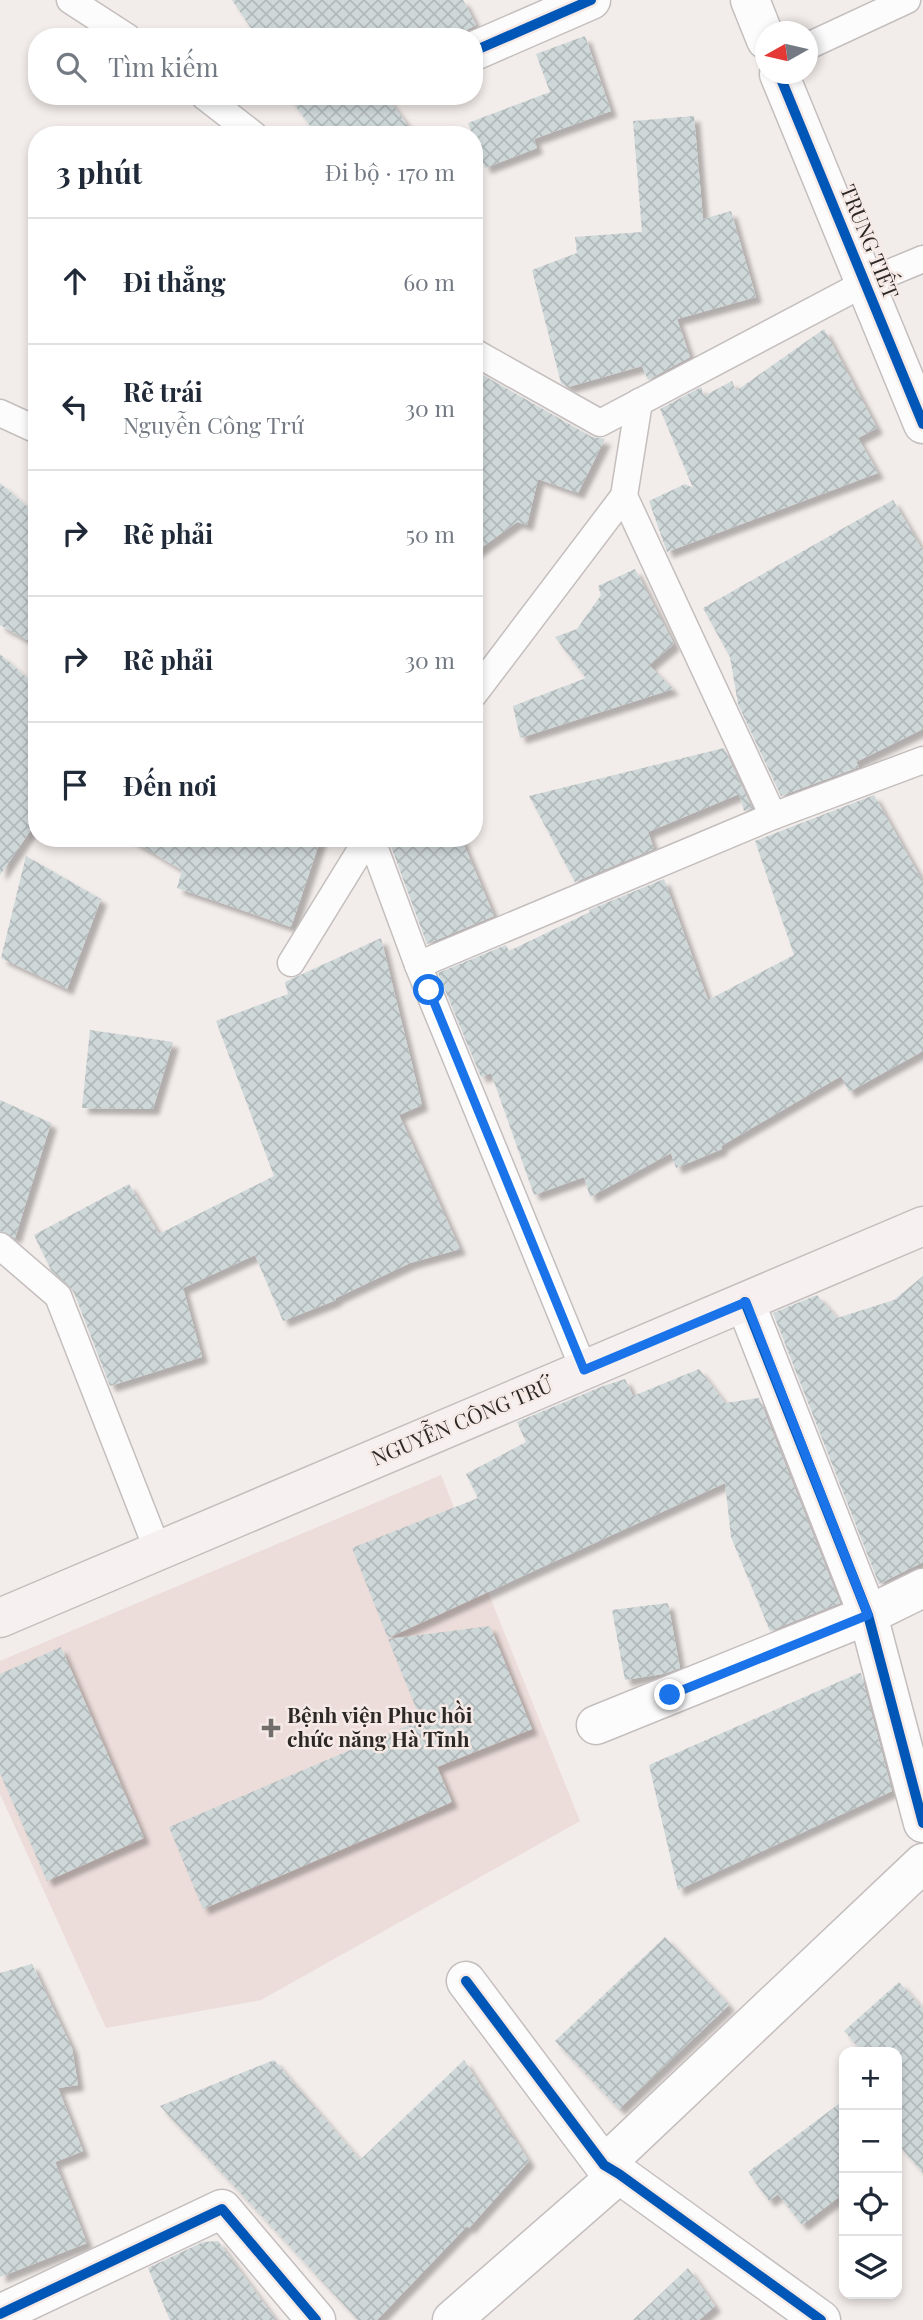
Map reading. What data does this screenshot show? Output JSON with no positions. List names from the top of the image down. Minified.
{"streets":{"main road":["NGUYỄN CÔNG TRỨ"],"street":["TRUNG TIẾT"]},"places":{"health":["Bệnh viện Phục hồi chức năng Hà Tĩnh"]},"north":"left","page":{"search":"Tìm kiếm","heading":["3 phút","Đi bộ · 170 m"],"list":[["Đi thẳng","60 m"],["Rẽ trái","Nguyễn Công Trứ","30 m"],["Rẽ phải","50 m"],["Rẽ phải","30 m"],"Đến nơi"],"map_buttons":["+","−"]}}
